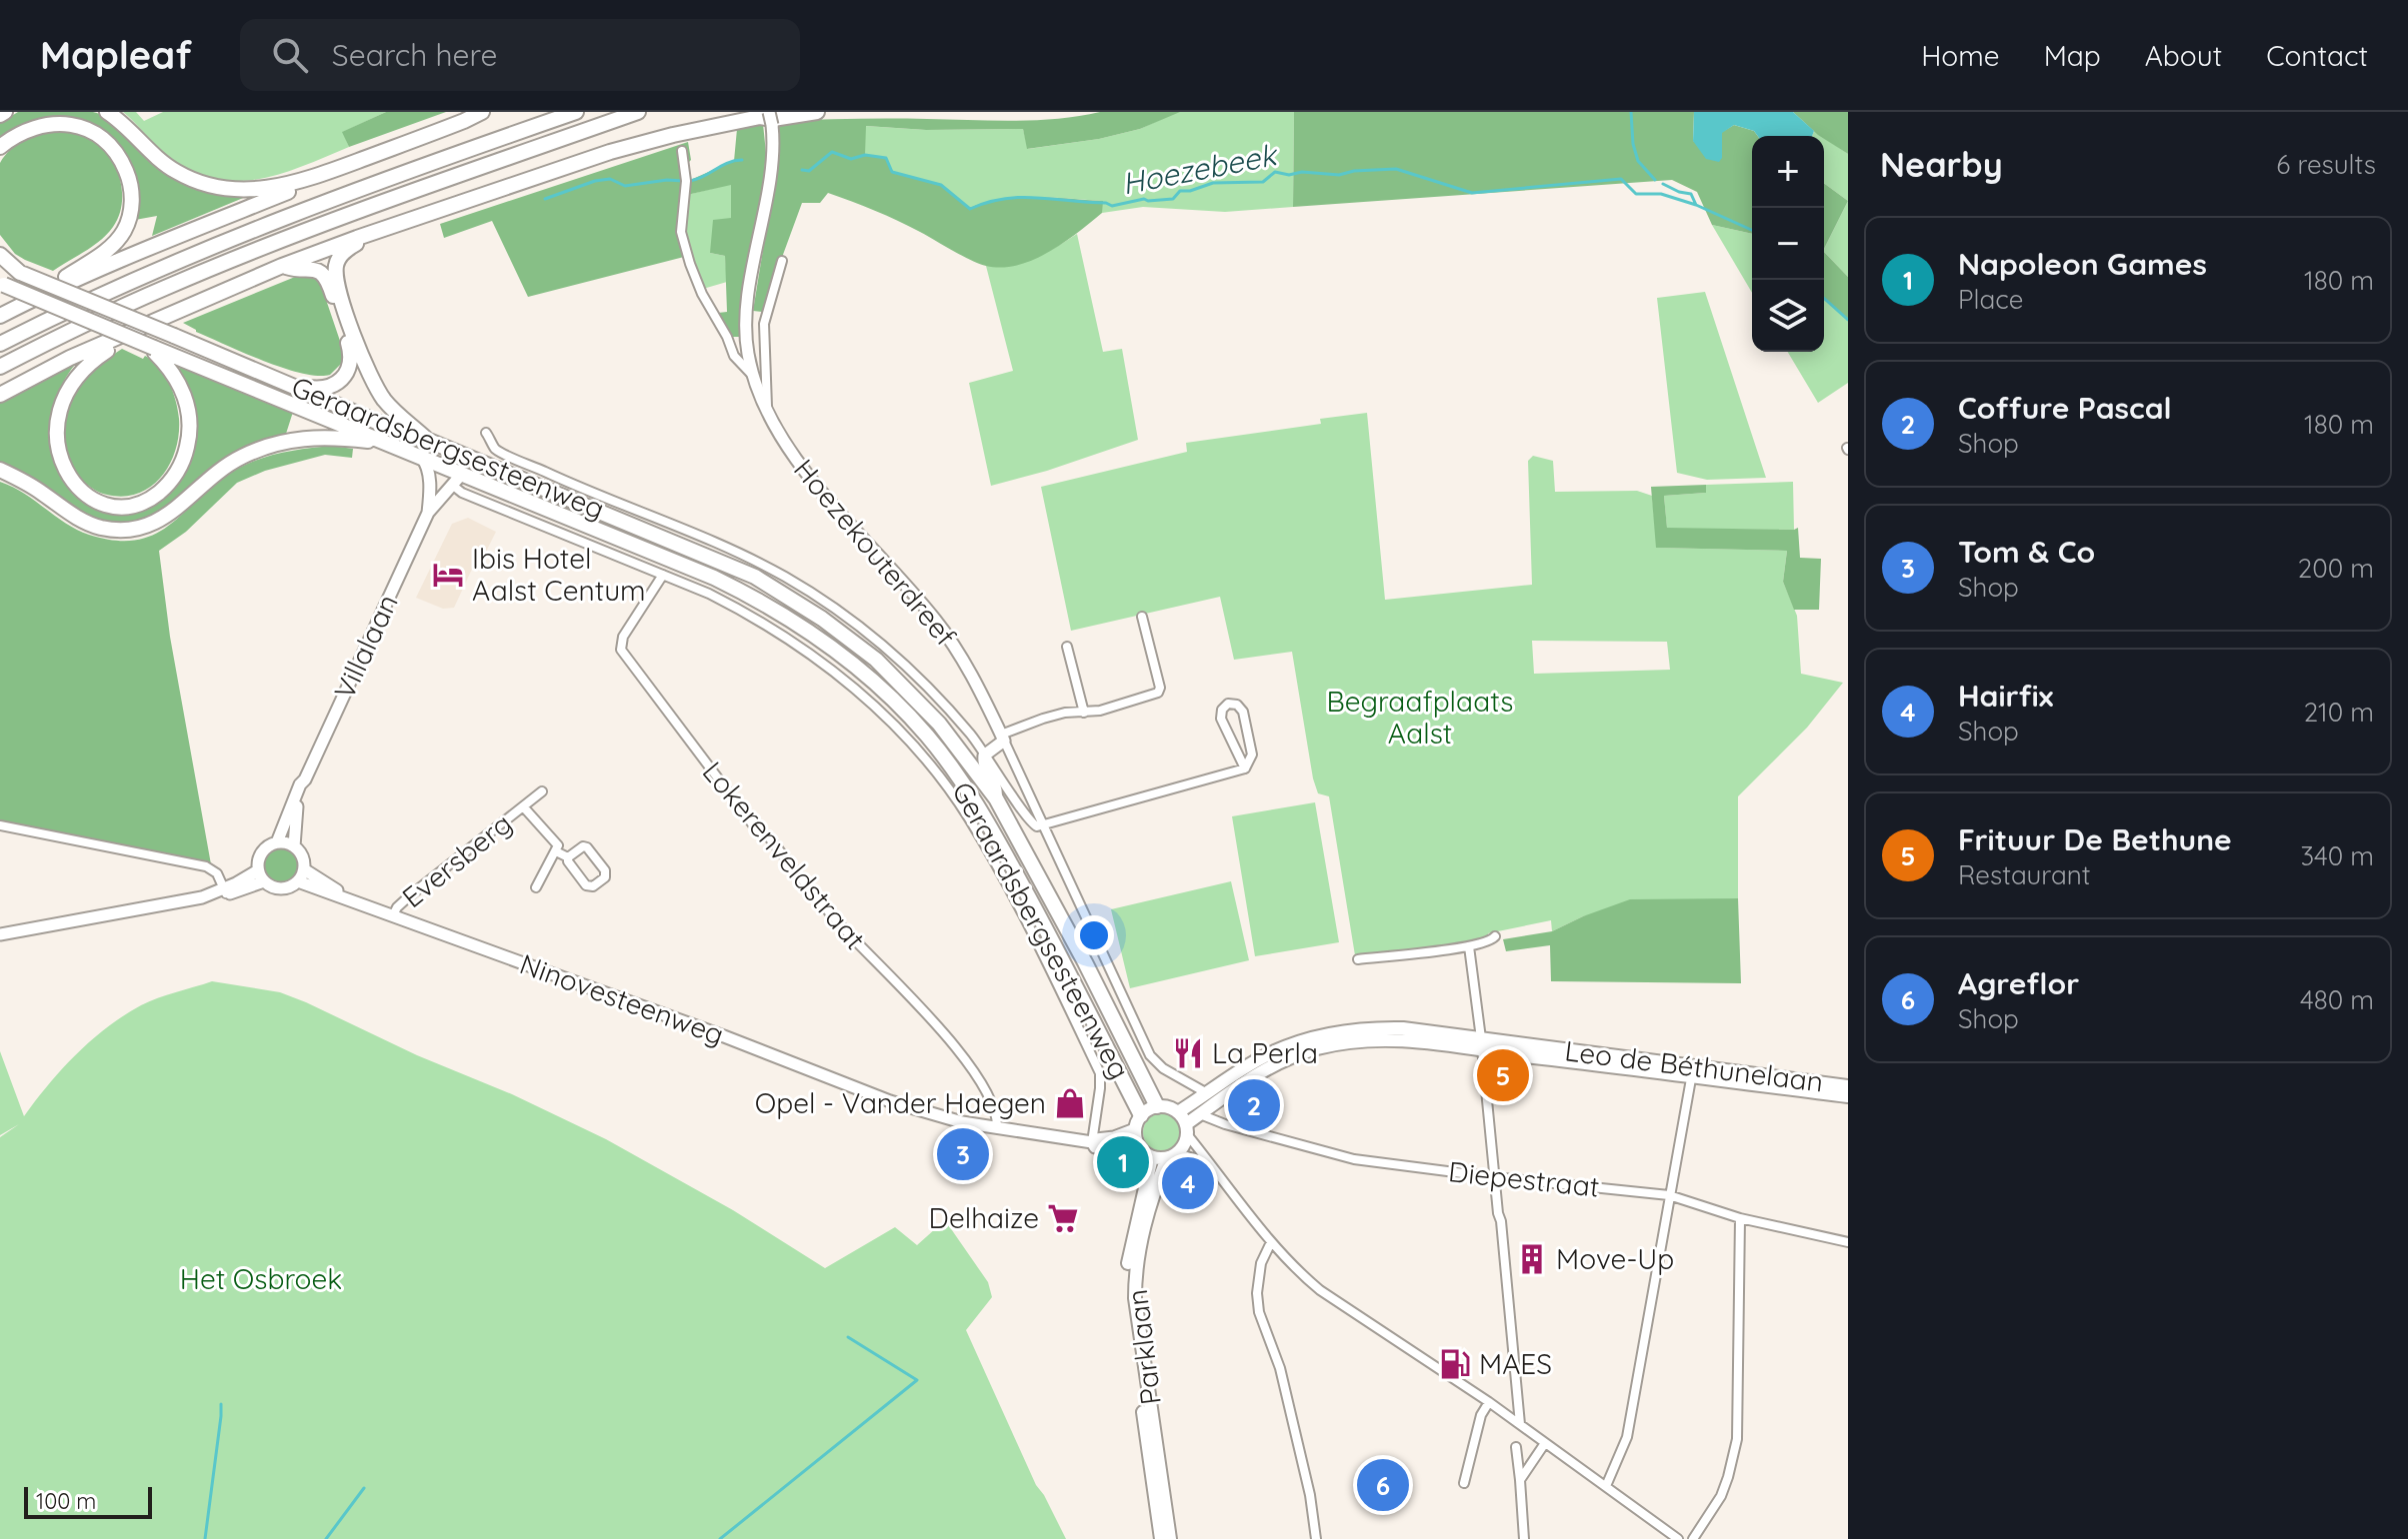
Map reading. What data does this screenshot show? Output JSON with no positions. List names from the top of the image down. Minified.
{"streets":{"highway":["Geraardsbergsesteenweg"],"main road":["Hoezekouterdreef","Villalaan","Ninovesteenweg","Leo de Béthunelaan","Parklaan"],"street":["Lokerenveldstraat","Eversberg","Diepestraat"]},"crossings":[["Geraardsbergsesteenweg","Villalaan"],["Geraardsbergsesteenweg","Ninovesteenweg"],["Geraardsbergsesteenweg","Leo de Béthunelaan"],["Geraardsbergsesteenweg","Parklaan"],["Hoezekouterdreef","Leo de Béthunelaan"],["Villalaan","Ninovesteenweg"],["Lokerenveldstraat","Ninovesteenweg"],["Eversberg","Ninovesteenweg"],["Ninovesteenweg","Leo de Béthunelaan"],["Ninovesteenweg","Parklaan"],["Leo de Béthunelaan","Diepestraat"],["Leo de Béthunelaan","Parklaan"]],"water":["Hoezebeek"],"parks":["Begraafplaats Aalst","Het Osbroek"],"places":{"hotel":["Ibis Hotel Aalst Centum"],"restaurant":["La Perla"],"shop":["Opel - Vander Haegen"],"supermarket":["Delhaize"],"building":["Move-Up"],"fuel station":["MAES"]},"scale_bar":"100 m","page":{"header":"Mapleaf","search":"Search here","nav":["Home","Map","About","Contact"],"heading":["Nearby","6 results"],"map_buttons":["+","−"],"list":[{"mark":"1","name":"Napoleon Games","note":"Place","value":"180 m"},{"mark":"2","name":"Coffure Pascal","note":"Shop","value":"180 m"},{"mark":"3","name":"Tom & Co","note":"Shop","value":"200 m"},{"mark":"4","name":"Hairfix","note":"Shop","value":"210 m"},{"mark":"5","name":"Frituur De Bethune","note":"Restaurant","value":"340 m"},{"mark":"6","name":"Agreflor","note":"Shop","value":"480 m"}],"pins":["5","2","3","1","4","6"],"scale":"100 m"}}
